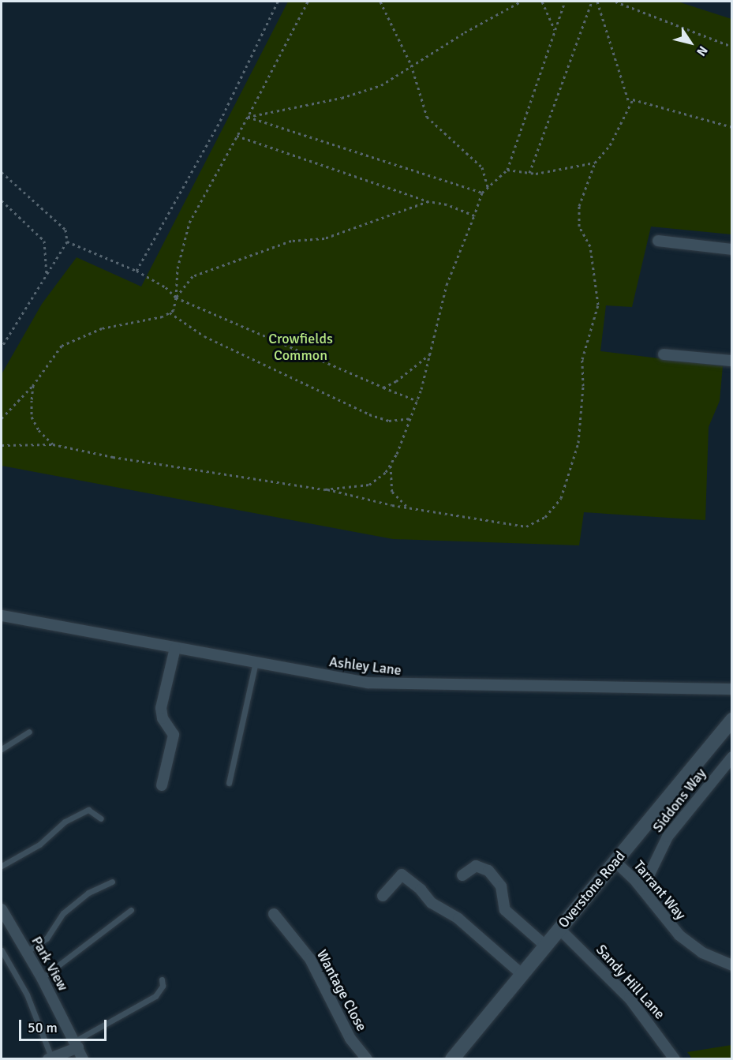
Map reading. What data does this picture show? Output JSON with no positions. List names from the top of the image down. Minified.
{"streets":{"street":["Ashley Lane","Siddons Way","Overstone Road","Tarrant Way","Park View","Sandy Hill Lane","Wantage Close"]},"crossings":[["Siddons Way","Tarrant Way"],["Overstone Road","Tarrant Way"],["Overstone Road","Sandy Hill Lane"]],"parks":["Crowfields Common"],"scale_bar":"50 m","north":"bottom right"}
